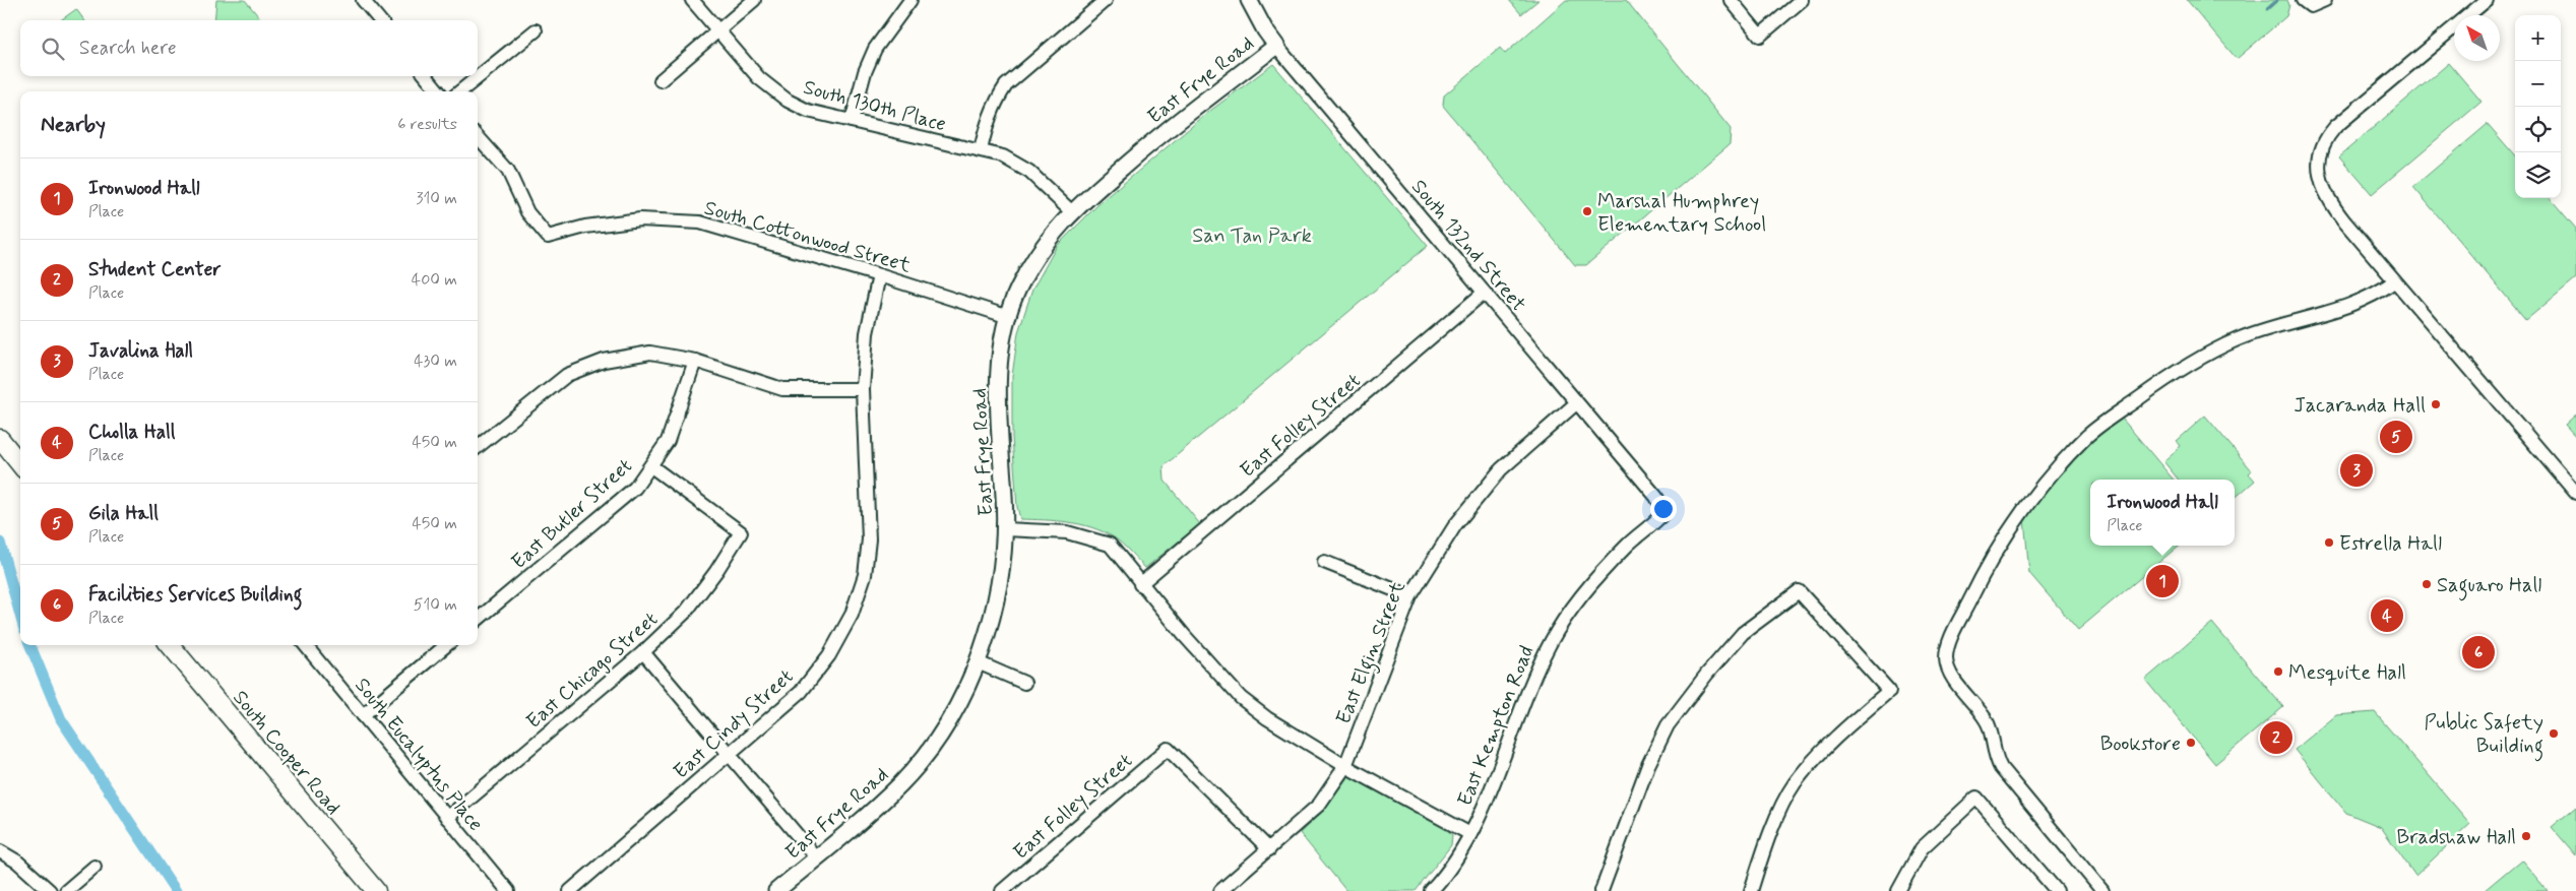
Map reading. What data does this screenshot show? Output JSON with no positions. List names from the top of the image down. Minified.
{"streets":{"main road":["South Cooper Road"],"street":["East Frye Road","South 130th Place","South Cottonwood Street","South 132nd Street","East Folley Street","East Butler Street","East Elgin Street","East Chicago Street","East Cindy Street","East Kempton Road","South Eucalyptus Place"]},"crossings":[["East Frye Road","South 130th Place"],["East Frye Road","South Cottonwood Street"],["East Frye Road","South 132nd Street"],["South Cottonwood Street","East Cindy Street"],["South 132nd Street","East Folley Street"],["South 132nd Street","East Elgin Street"],["South 132nd Street","East Kempton Road"],["East Folley Street","East Elgin Street"],["East Butler Street","East Chicago Street"],["East Chicago Street","South Eucalyptus Place"]],"parks":["San Tan Park"],"places":["Marshal Humphrey Elementary School","Jacaranda Hall","Estrella Hall","Saguaro Hall","Mesquite Hall","Public Safety Building","Bookstore","Bradshaw Hall"],"north":"top left","page":{"map_buttons":["+","−"],"search":"Search here","heading":["Nearby","6 results"],"list":[{"mark":"1","name":"Ironwood Hall","note":"Place","value":"310 m"},{"mark":"2","name":"Student Center","note":"Place","value":"400 m"},{"mark":"3","name":"Javalina Hall","note":"Place","value":"430 m"},{"mark":"4","name":"Cholla Hall","note":"Place","value":"450 m"},{"mark":"5","name":"Gila Hall","note":"Place","value":"450 m"},{"mark":"6","name":"Facilities Services Building","note":"Place","value":"510 m"}],"pins":["5","3","1","4","6","2"],"popup":["Ironwood Hall","Place"]}}
